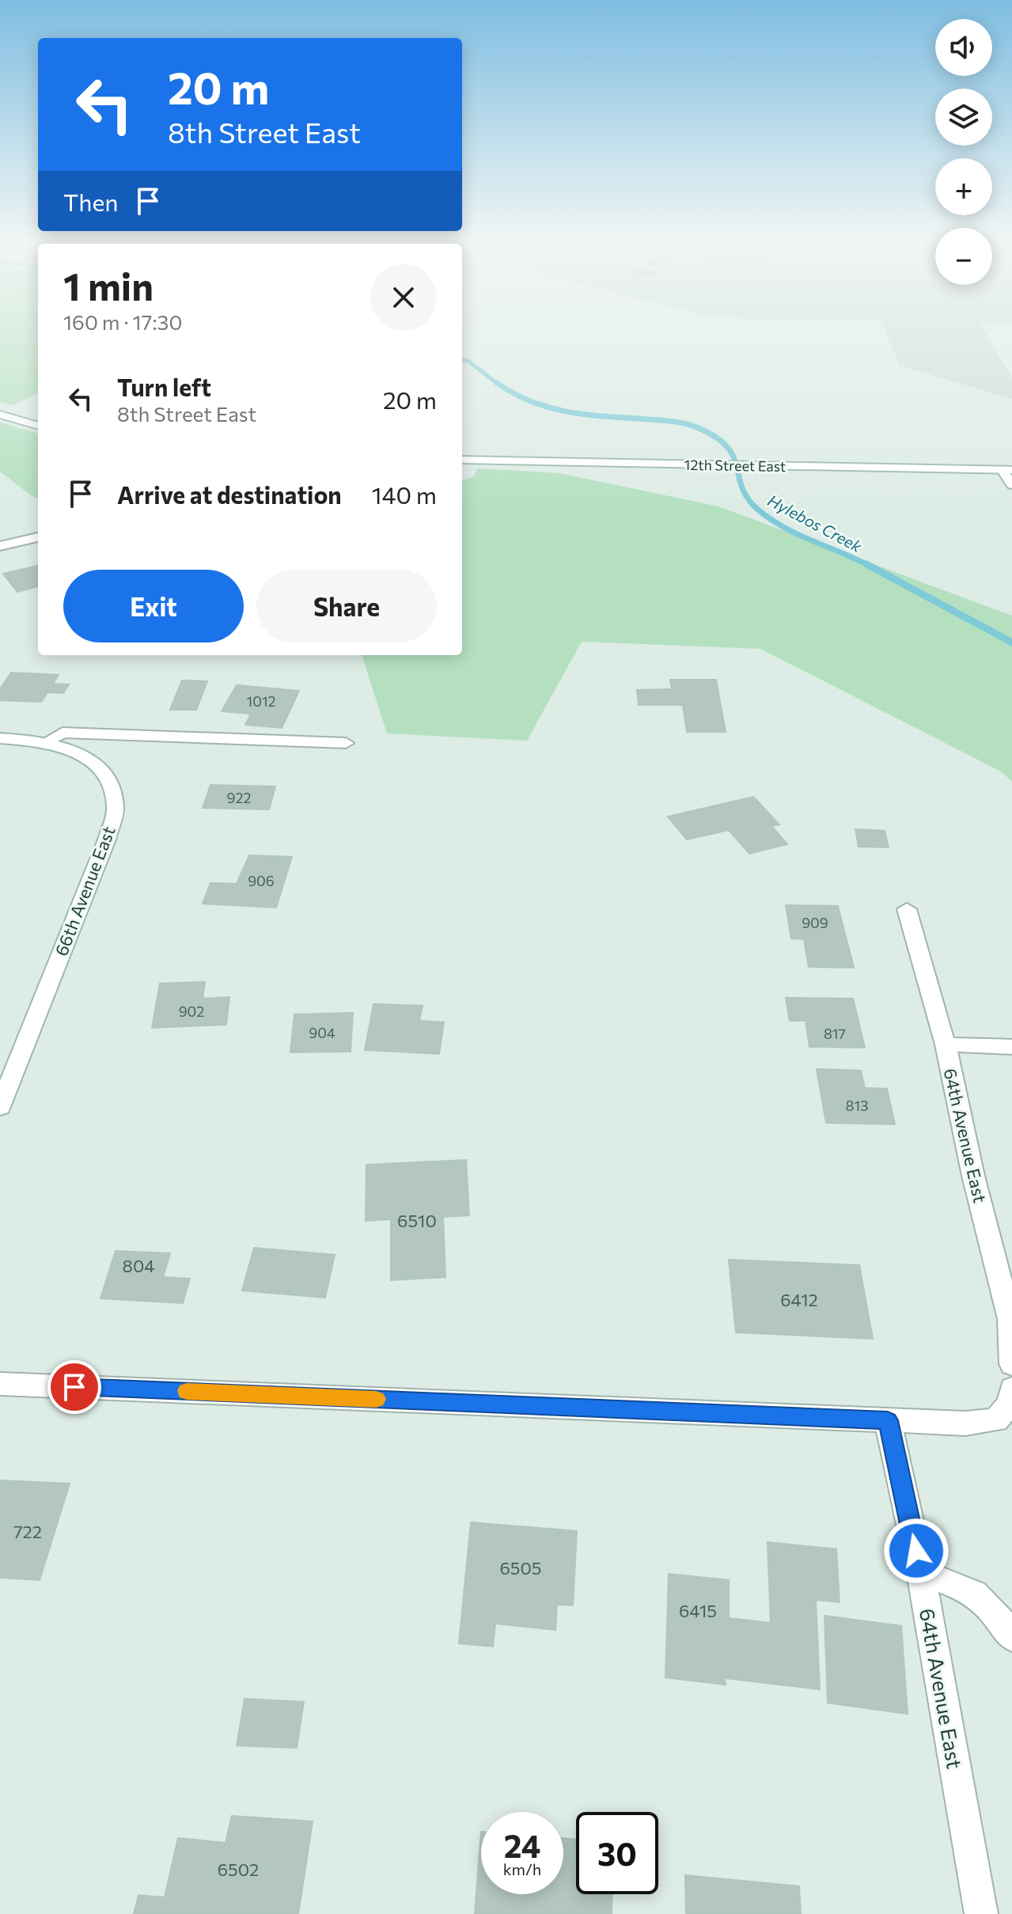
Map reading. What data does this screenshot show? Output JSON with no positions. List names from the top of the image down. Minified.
{"streets":{"street":["12th Street East","66th Avenue East","64th Avenue East"]},"water":["Hylebos Creek"],"house_numbers":["1012","922","906","909","902","904","817","813","6510","804","6412","722","6505","6415","6502"],"page":{"map_buttons":["+","−"],"turn":["20 m","8th Street East"],"then":"Then","heading":["1 min","160 m · 17:30"],"list":[{"name":"Turn left","note":"8th Street East","value":"20 m"},{"name":"Arrive at destination","value":"140 m"}],"buttons":["Exit","Share"],"speed":"24 km/h","limit":"30"}}
